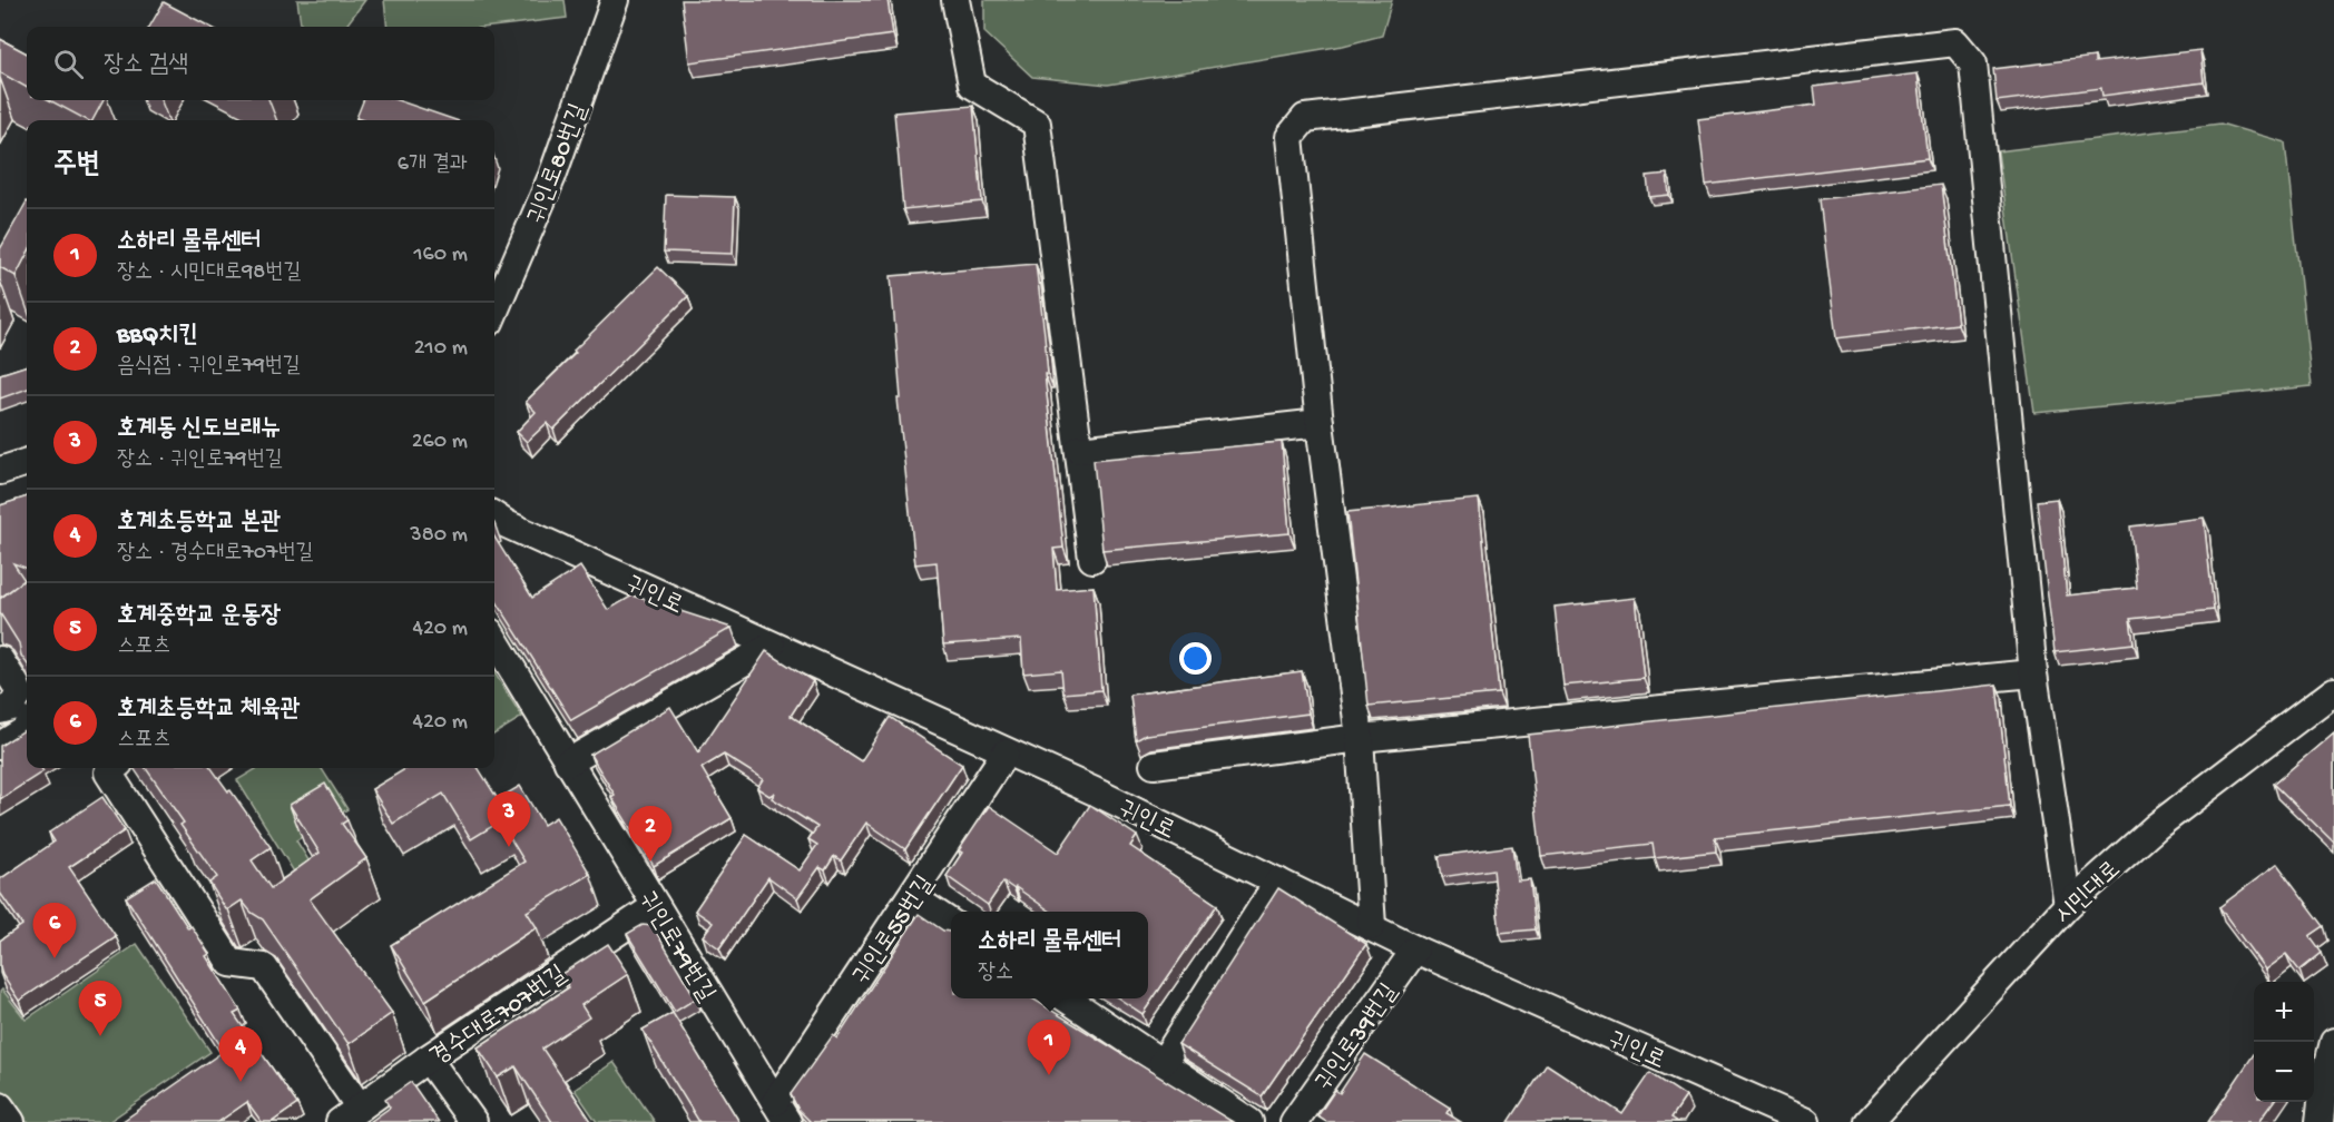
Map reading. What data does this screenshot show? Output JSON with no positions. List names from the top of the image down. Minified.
{"streets":{"street":["귀인로80번길","귀인로","시민대로","귀인로55번길","귀인로79번길","경수대로707번길","귀인로39번길"]},"crossings":[["귀인로","귀인로55번길"],["귀인로","귀인로39번길"],["귀인로55번길","귀인로79번길"],["귀인로79번길","경수대로707번길"]],"page":{"search":"장소 검색","heading":["주변","6개 결과"],"list":[{"mark":"1","name":"소하리 물류센터","note":"장소 · 시민대로98번길","value":"160 m"},{"mark":"2","name":"BBQ치킨","note":"음식점 · 귀인로79번길","value":"210 m"},{"mark":"3","name":"호계동 신도브래뉴","note":"장소 · 귀인로79번길","value":"260 m"},{"mark":"4","name":"호계초등학교 본관","note":"장소 · 경수대로707번길","value":"380 m"},{"mark":"5","name":"호계중학교 운동장","note":"스포츠","value":"420 m"},{"mark":"6","name":"호계초등학교 체육관","note":"스포츠","value":"420 m"}],"pins":["3","2","6","5","1","4"],"popup":["소하리 물류센터","장소"],"map_buttons":["+","−"]}}
